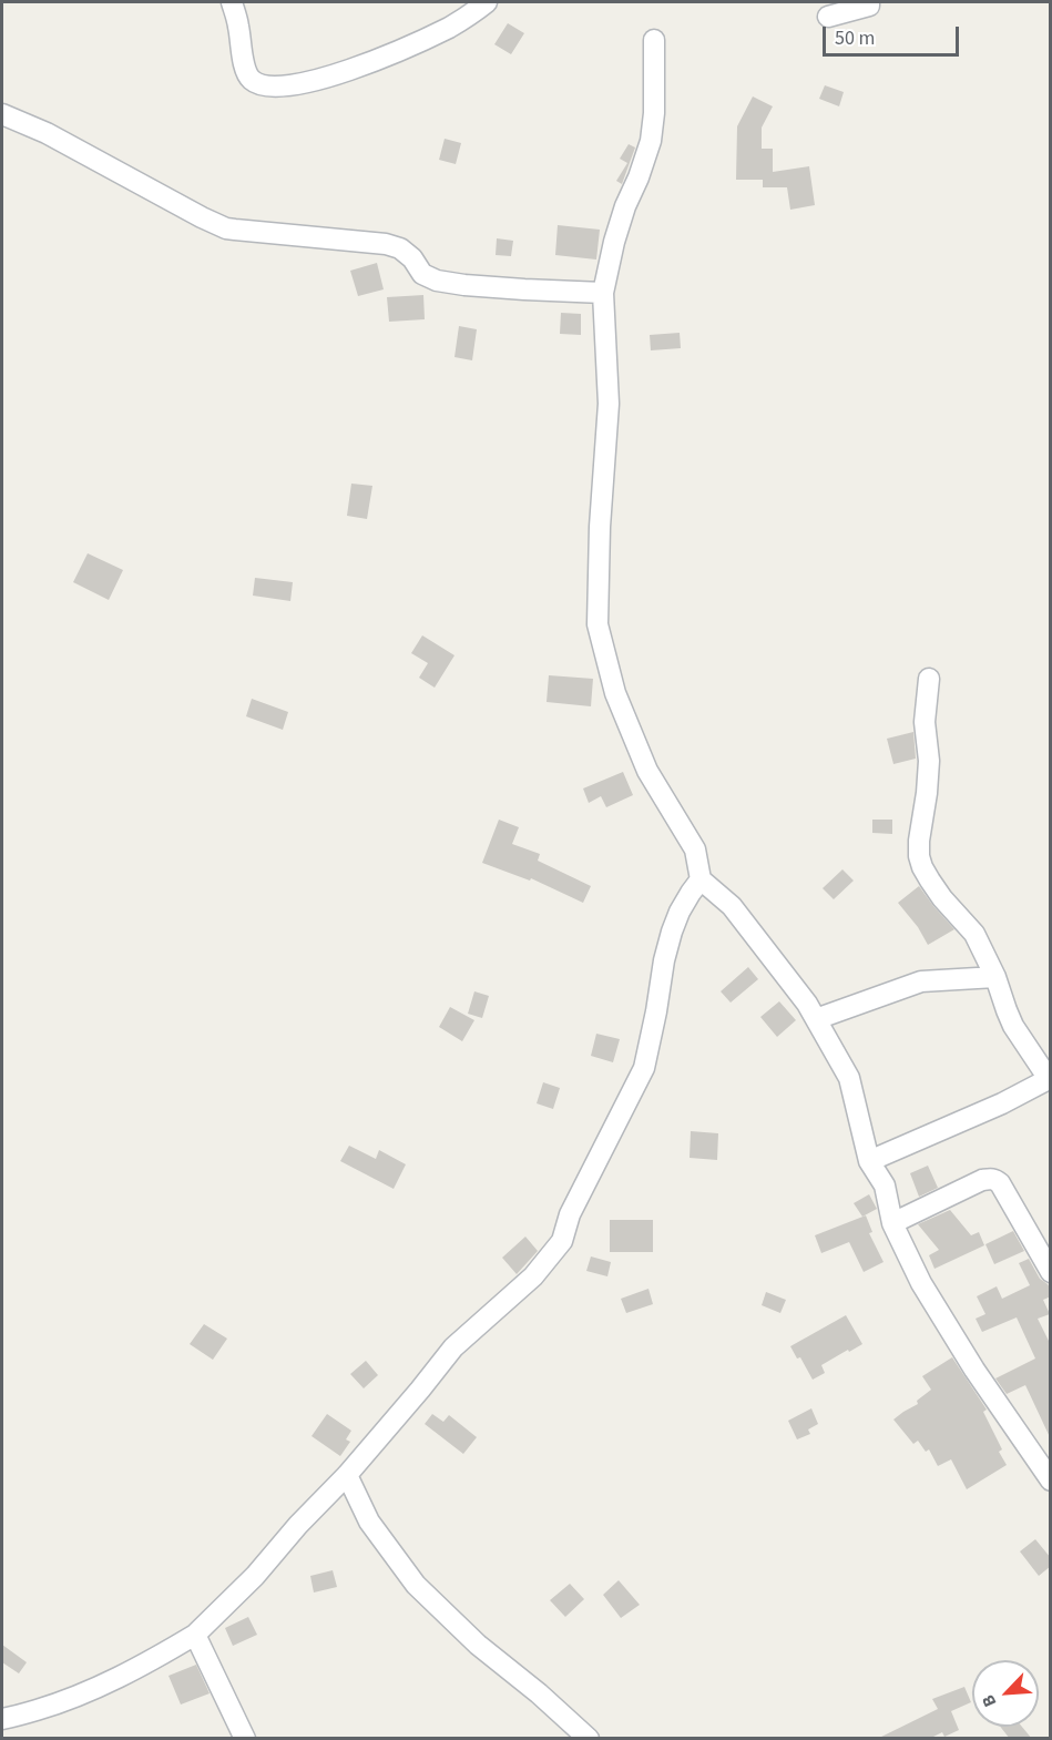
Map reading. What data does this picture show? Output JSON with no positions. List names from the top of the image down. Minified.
{"scale_bar":"50 m","north":"bottom left"}
